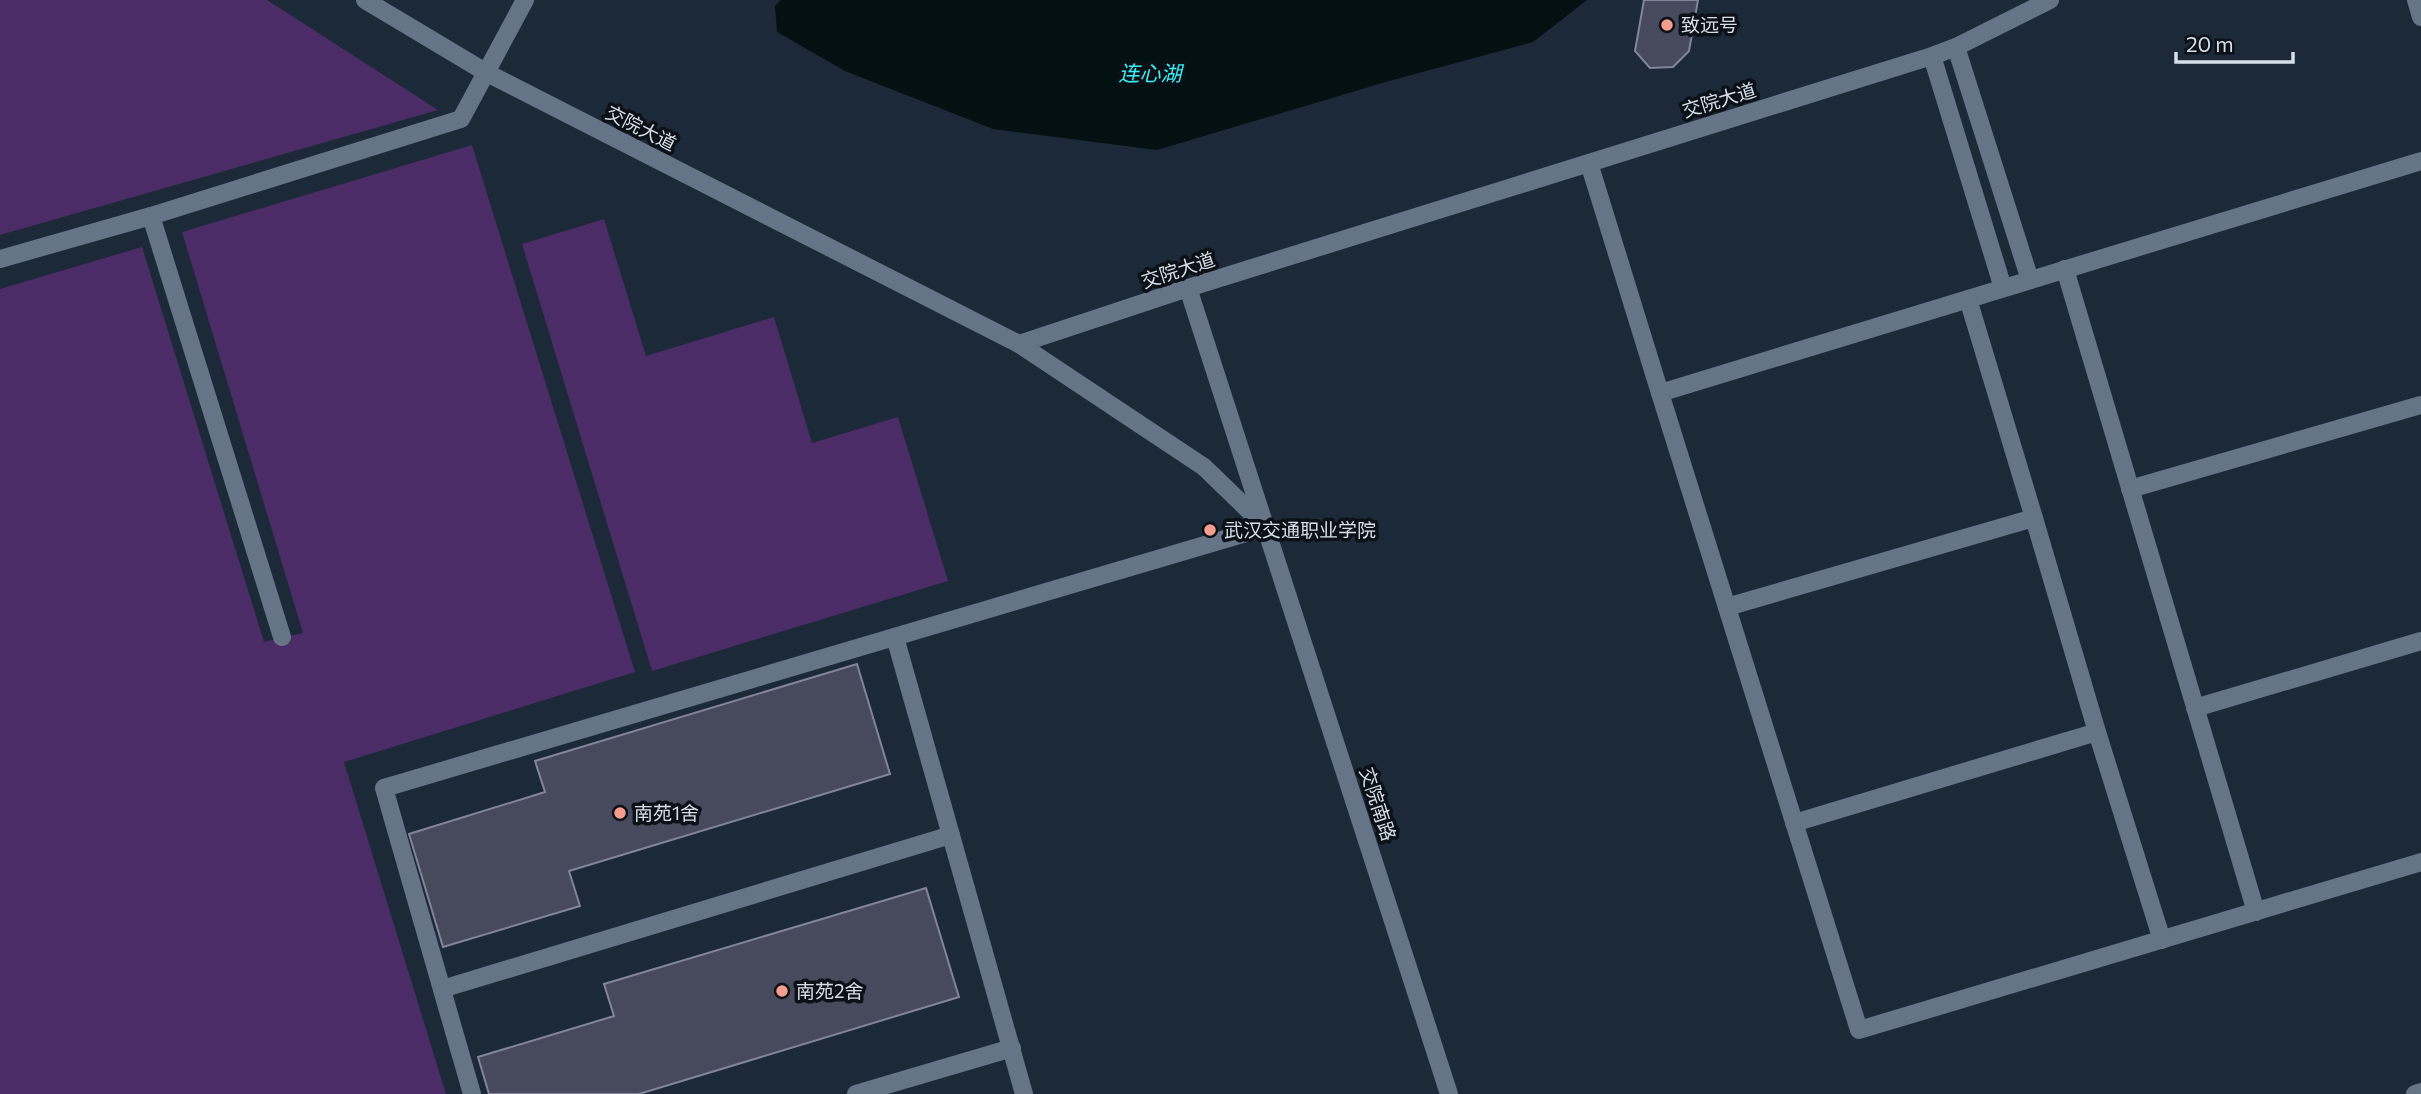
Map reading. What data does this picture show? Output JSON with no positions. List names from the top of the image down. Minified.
{"streets":{"lane":["交院大道","交院南路"]},"crossings":[["交院大道","交院南路"]],"water":["连心湖"],"places":["致远号","武汉交通职业学院","南苑1舍","南苑2舍"],"scale_bar":"20 m"}
